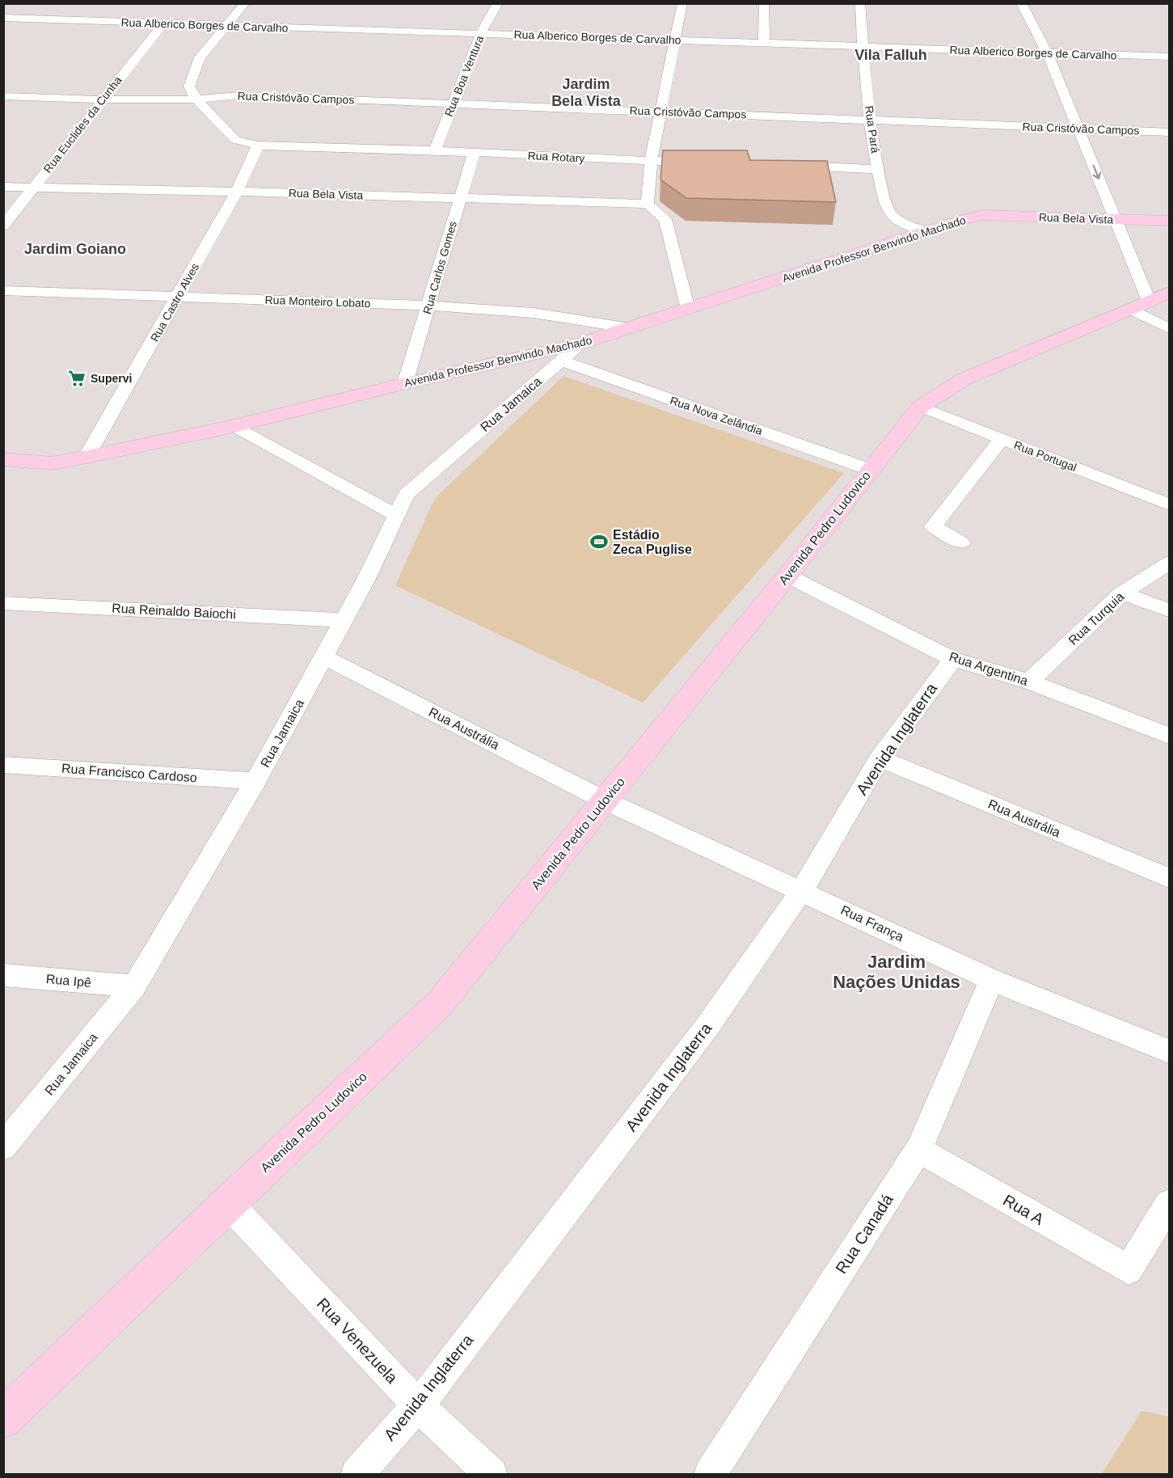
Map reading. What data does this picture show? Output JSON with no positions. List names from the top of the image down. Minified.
{"streets":{"main road":["Rua Bela Vista","Avenida Professor Benvindo Machado","Avenida Pedro Ludovico"],"street":["Rua Alberico Borges de Carvalho","Rua Boa Ventura","Rua Cristóvão Campos","Rua Euclides da Cunha","Rua Pará","Rua Rotary","Rua Carlos Gomes","Rua Monteiro Lobato","Rua Castro Alves","Rua Jamaica","Rua Nova Zelândia","Rua Portugal","Rua Reinaldo Baiochi","Rua Turquia","Rua Argentina","Rua Austrália","Avenida Inglaterra","Rua Francisco Cardoso","Rua França","Rua Ipê","Rua A","Rua Canadá","Rua Venezuela"]},"crossings":[["Rua Alberico Borges de Carvalho","Rua Boa Ventura"],["Rua Alberico Borges de Carvalho","Rua Euclides da Cunha"],["Rua Alberico Borges de Carvalho","Rua Pará"],["Rua Boa Ventura","Rua Cristóvão Campos"],["Rua Boa Ventura","Rua Rotary"],["Rua Cristóvão Campos","Rua Euclides da Cunha"],["Rua Cristóvão Campos","Rua Pará"],["Rua Cristóvão Campos","Rua Rotary"],["Rua Euclides da Cunha","Rua Bela Vista"],["Rua Pará","Avenida Professor Benvindo Machado"],["Rua Rotary","Rua Carlos Gomes"],["Rua Rotary","Rua Castro Alves"],["Rua Bela Vista","Avenida Professor Benvindo Machado"],["Rua Bela Vista","Rua Carlos Gomes"],["Rua Bela Vista","Rua Castro Alves"],["Avenida Professor Benvindo Machado","Rua Carlos Gomes"],["Avenida Professor Benvindo Machado","Rua Monteiro Lobato"],["Avenida Professor Benvindo Machado","Rua Castro Alves"],["Avenida Professor Benvindo Machado","Rua Jamaica"],["Rua Carlos Gomes","Rua Monteiro Lobato"],["Rua Monteiro Lobato","Rua Castro Alves"],["Rua Jamaica","Rua Nova Zelândia"],["Rua Jamaica","Rua Reinaldo Baiochi"],["Rua Jamaica","Rua Austrália"],["Rua Jamaica","Rua Francisco Cardoso"],["Rua Jamaica","Rua Ipê"],["Rua Nova Zelândia","Avenida Pedro Ludovico"],["Rua Portugal","Avenida Pedro Ludovico"],["Avenida Pedro Ludovico","Rua Argentina"],["Avenida Pedro Ludovico","Rua Austrália"],["Avenida Pedro Ludovico","Rua França"],["Avenida Pedro Ludovico","Rua Venezuela"],["Rua Turquia","Rua Argentina"],["Rua Argentina","Avenida Inglaterra"],["Rua Austrália","Avenida Inglaterra"],["Rua Austrália","Rua França"],["Avenida Inglaterra","Rua França"],["Avenida Inglaterra","Rua Venezuela"],["Rua França","Rua Canadá"],["Rua A","Rua Canadá"]],"districts":["Vila Falluh","Jardim Bela Vista","Jardim Goiano","Jardim Nações Unidas"],"places":{"supermarket":["Supervi"],"sports":["Estádio Zeca Puglise"]}}
